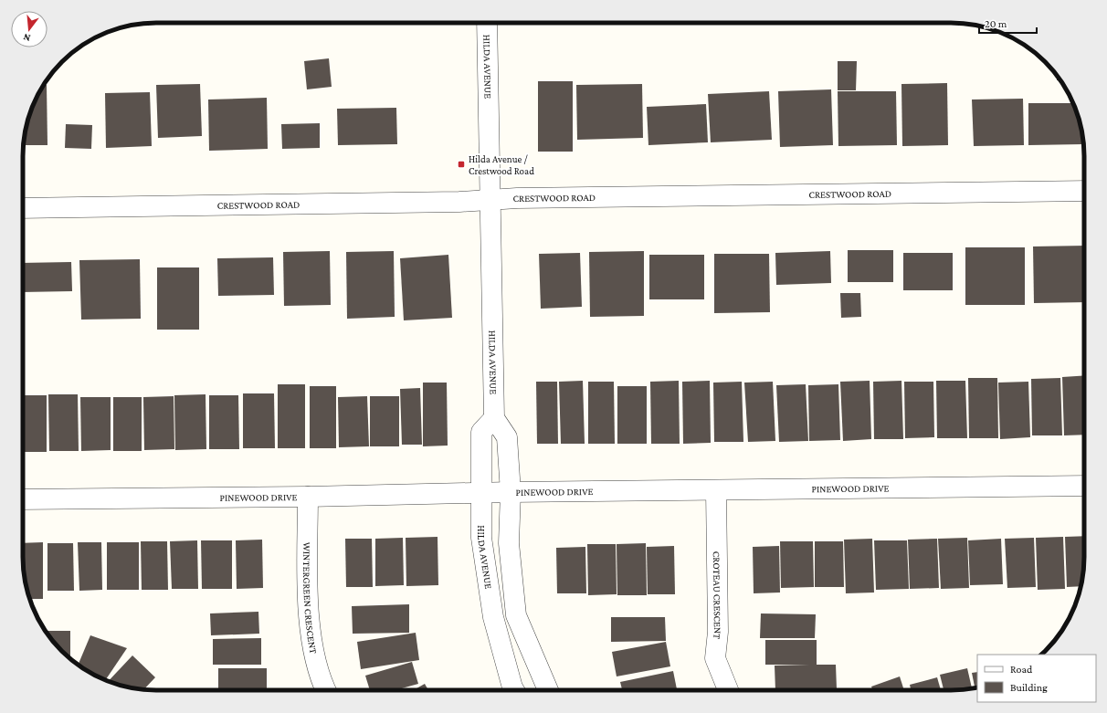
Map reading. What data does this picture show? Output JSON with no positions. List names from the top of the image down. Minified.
{"streets":{"street":["HILDA AVENUE","CRESTWOOD ROAD","PINEWOOD DRIVE","CROTEAU CRESCENT","WINTERGREEN CRESCENT"]},"crossings":[["HILDA AVENUE","CRESTWOOD ROAD"],["HILDA AVENUE","PINEWOOD DRIVE"],["PINEWOOD DRIVE","CROTEAU CRESCENT"],["PINEWOOD DRIVE","WINTERGREEN CRESCENT"]],"places":{"transit":["Hilda Avenue / Crestwood Road"]},"legend":["Road","Building"],"scale_bar":"20 m","north":"bottom"}
